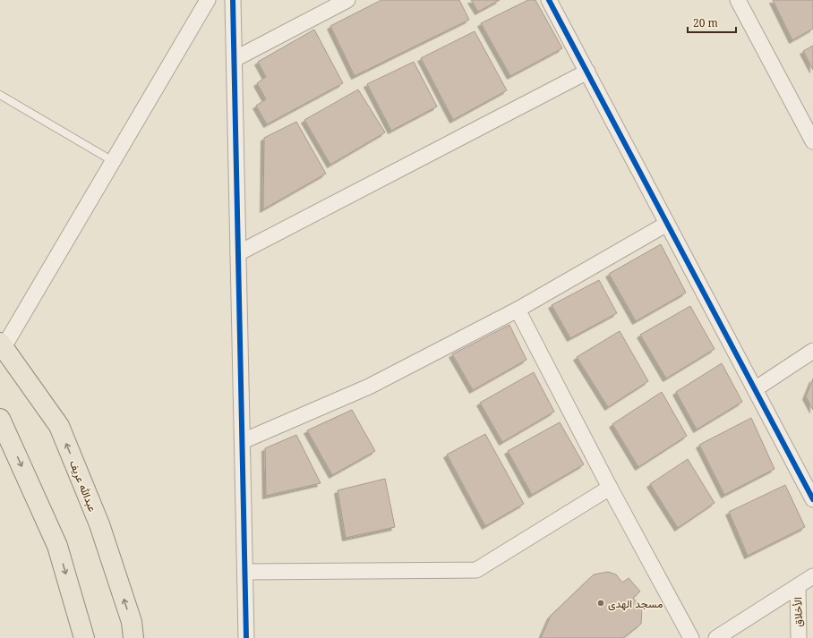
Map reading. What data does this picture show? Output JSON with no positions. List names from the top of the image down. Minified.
{"streets":{"main road":["عبدالله عريف"],"street":["الأخلاق"]},"places":["مسجد الهدى"],"scale_bar":"20 m"}
